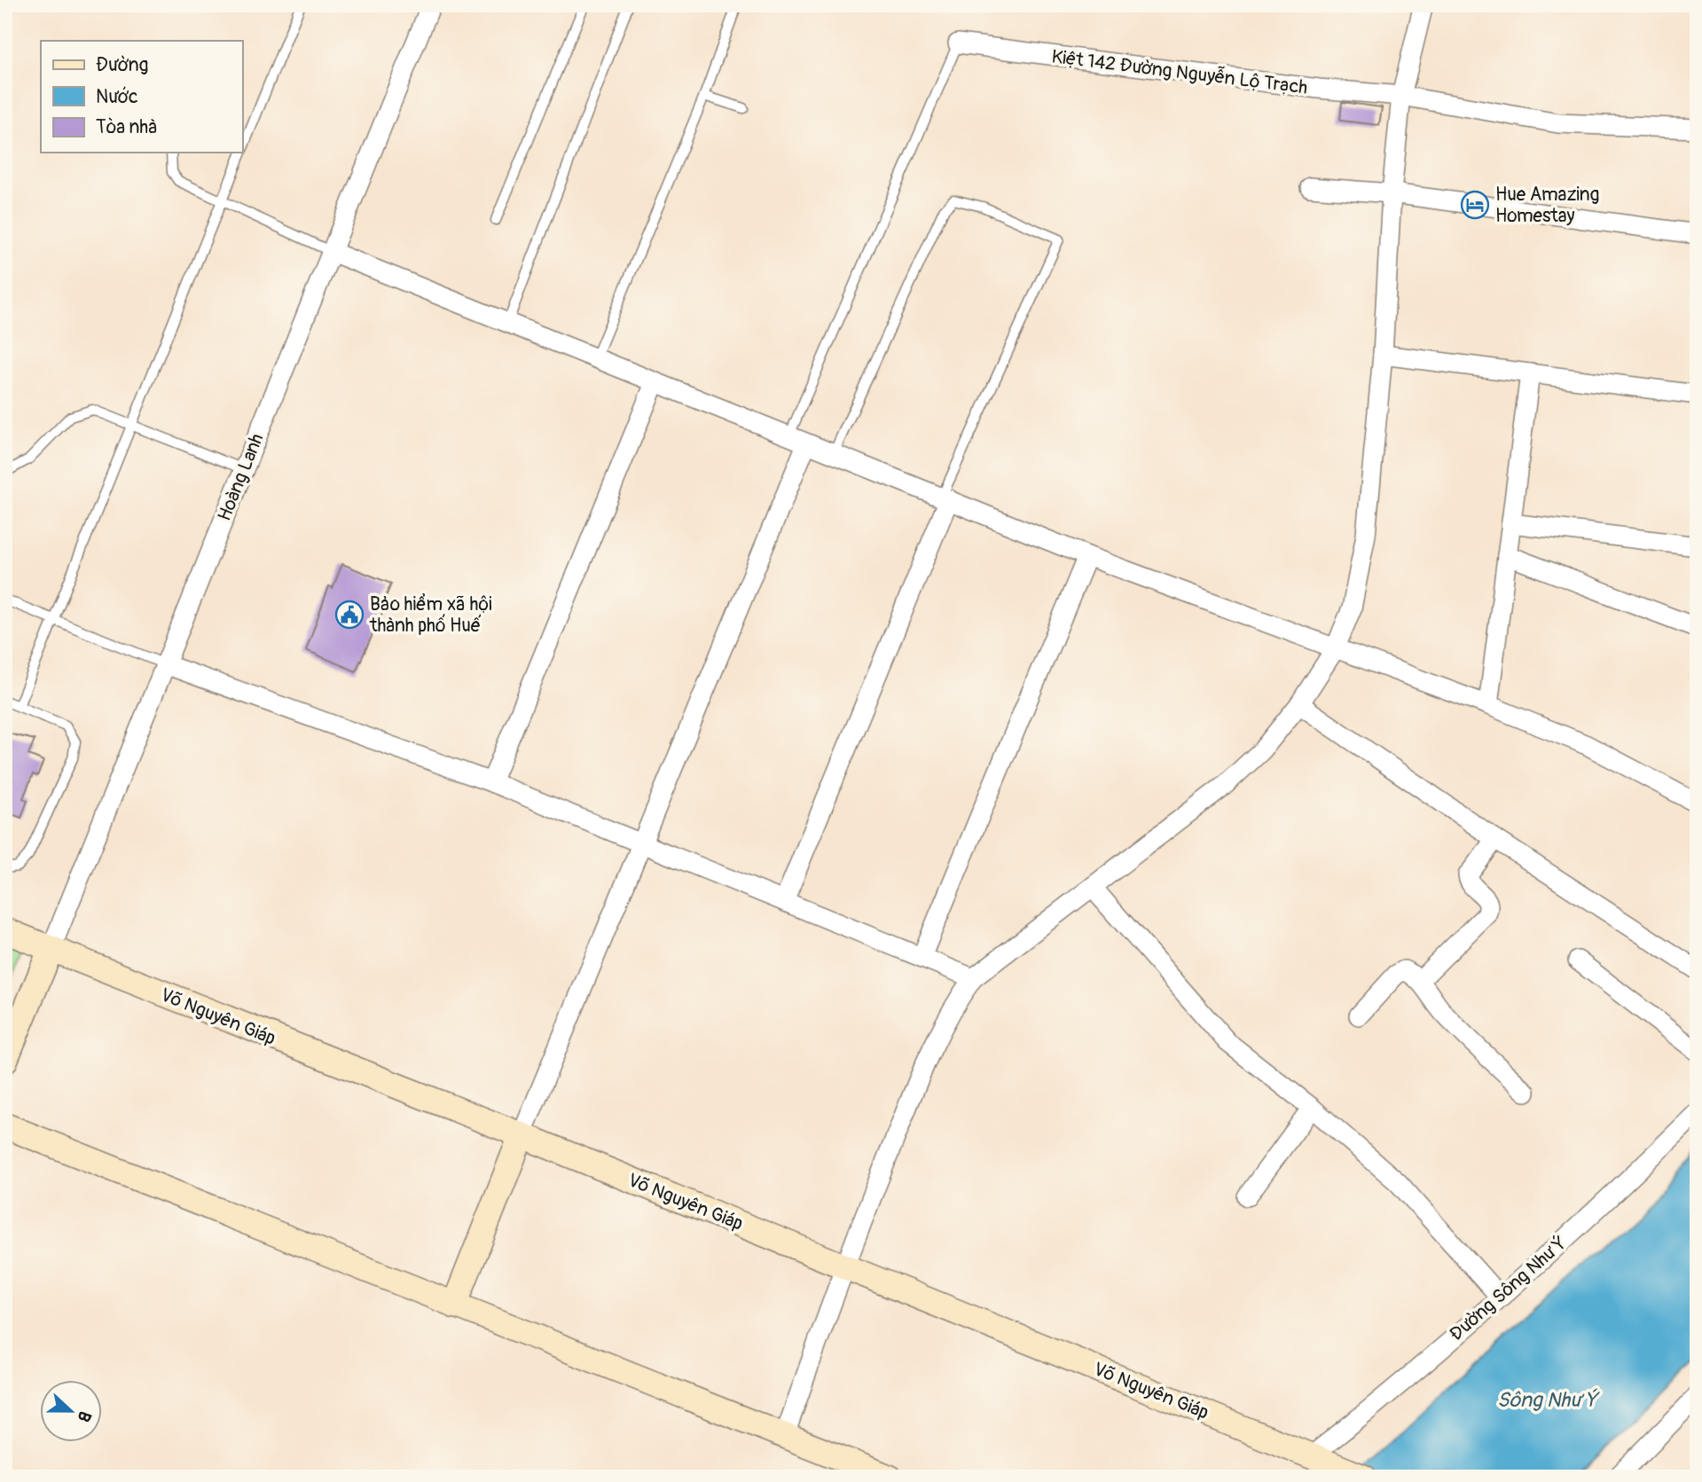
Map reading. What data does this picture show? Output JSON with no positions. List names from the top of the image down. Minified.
{"streets":{"street":["Kiệt 142 Đường Nguyễn Lộ Trạch","Hoàng Lanh","Võ Nguyên Giáp","Đường Sông Như Ý"]},"crossings":[["Hoàng Lanh","Võ Nguyên Giáp"],["Võ Nguyên Giáp","Đường Sông Như Ý"]],"water":["Sông Như Ý"],"places":{"hotel":["Hue Amazing Homestay"],"public building":["Bảo hiểm xã hội thành phố Huế"]},"legend":["Đường","Nước","Tòa nhà"],"north":"right"}
